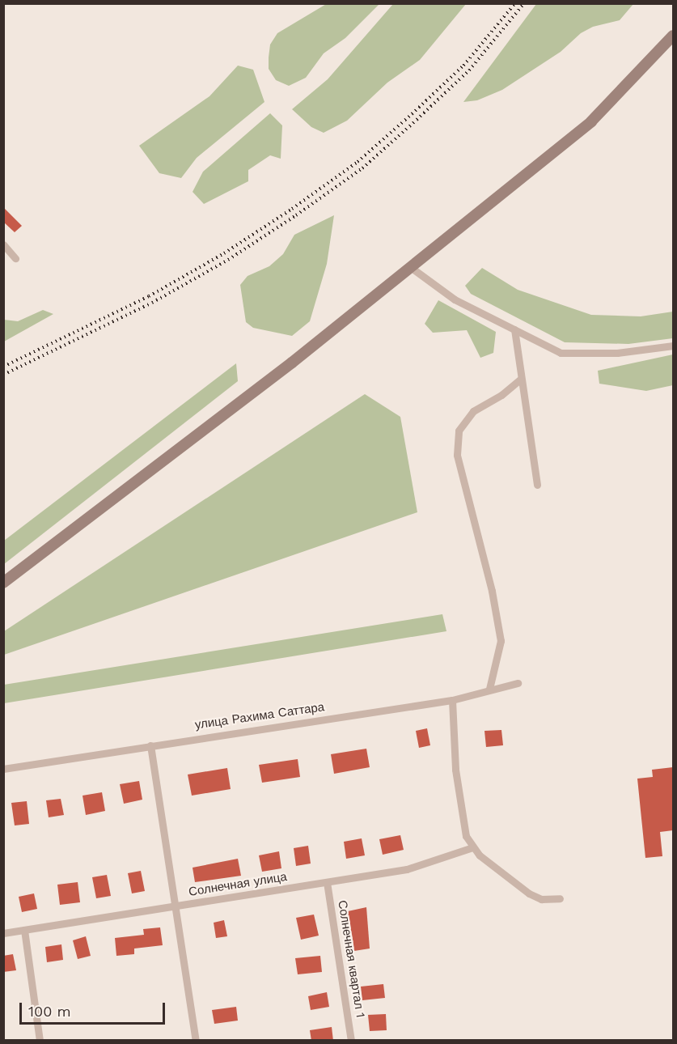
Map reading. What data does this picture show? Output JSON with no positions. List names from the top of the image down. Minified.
{"streets":{"street":["улица Рахима Саттара","Солнечная улица","Солнечная квартал 1"]},"crossings":[["Солнечная улица","Солнечная квартал 1"]],"scale_bar":"100 m"}
